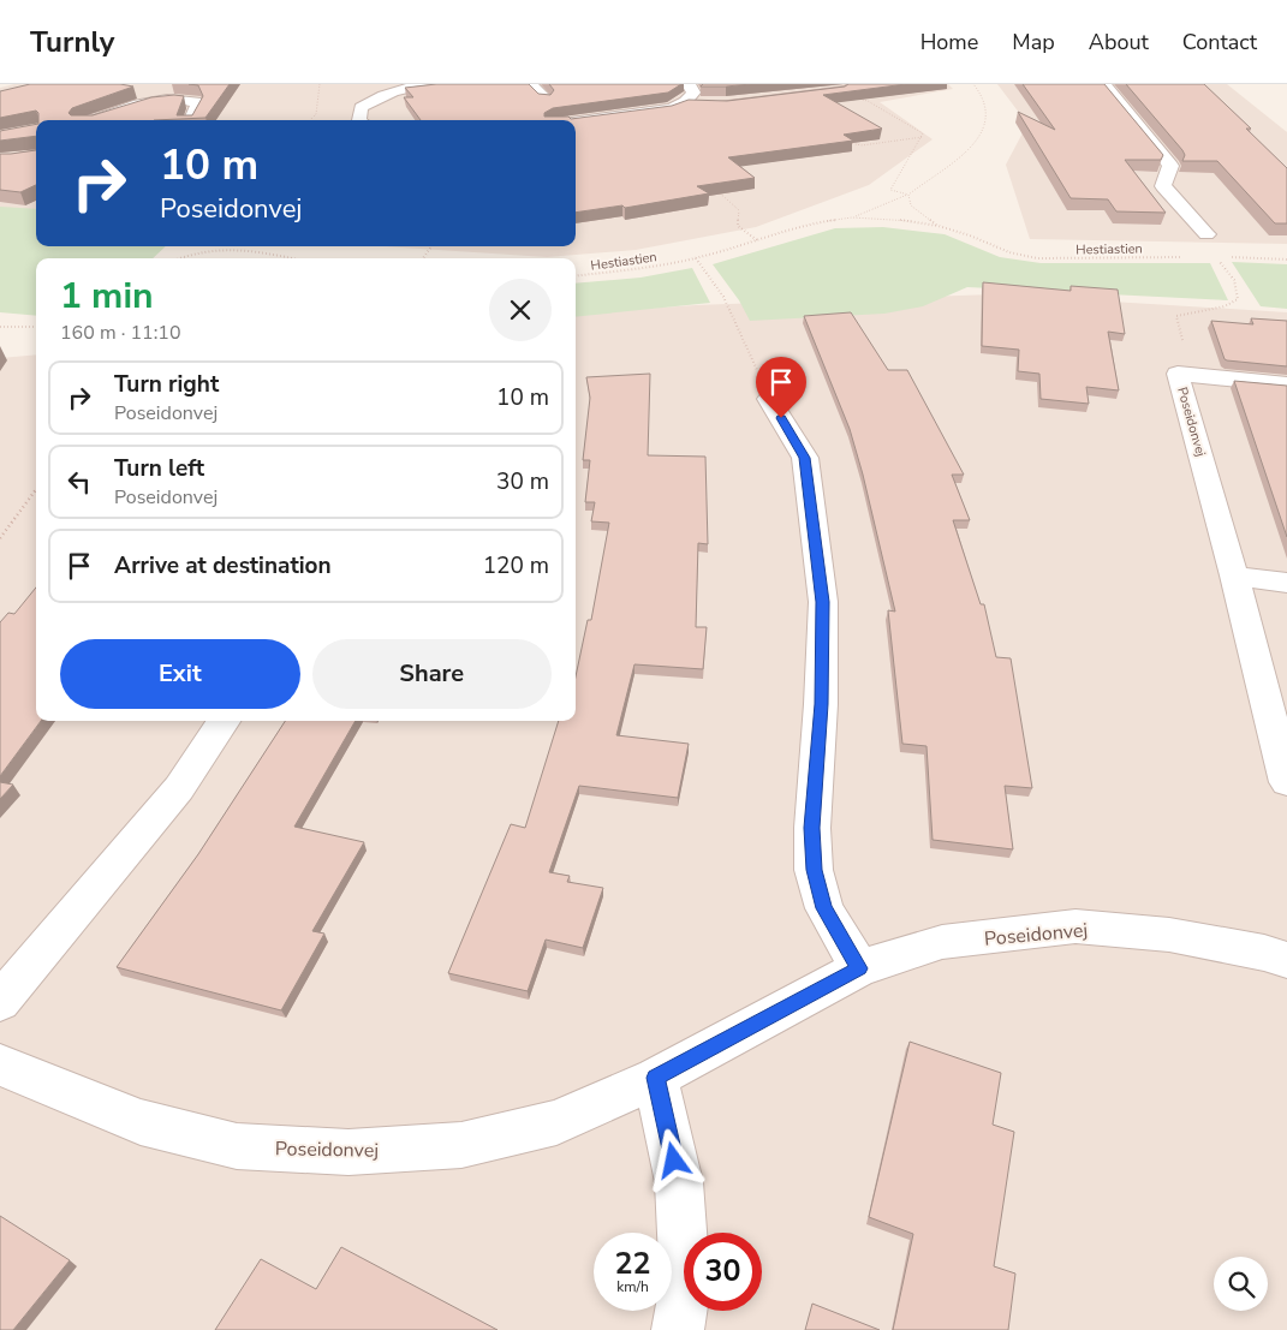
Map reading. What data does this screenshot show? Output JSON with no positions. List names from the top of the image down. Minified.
{"streets":{"street":["Poseidonvej"],"path":["Hestiastien"]},"page":{"header":"Turnly","nav":["Home","Map","About","Contact"],"turn":["10 m","Poseidonvej"],"heading":["1 min","160 m · 11:10"],"list":[{"name":"Turn right","note":"Poseidonvej","value":"10 m"},{"name":"Turn left","note":"Poseidonvej","value":"30 m"},{"name":"Arrive at destination","value":"120 m"}],"buttons":["Exit","Share"],"speed":"22 km/h","limit":"30"}}
